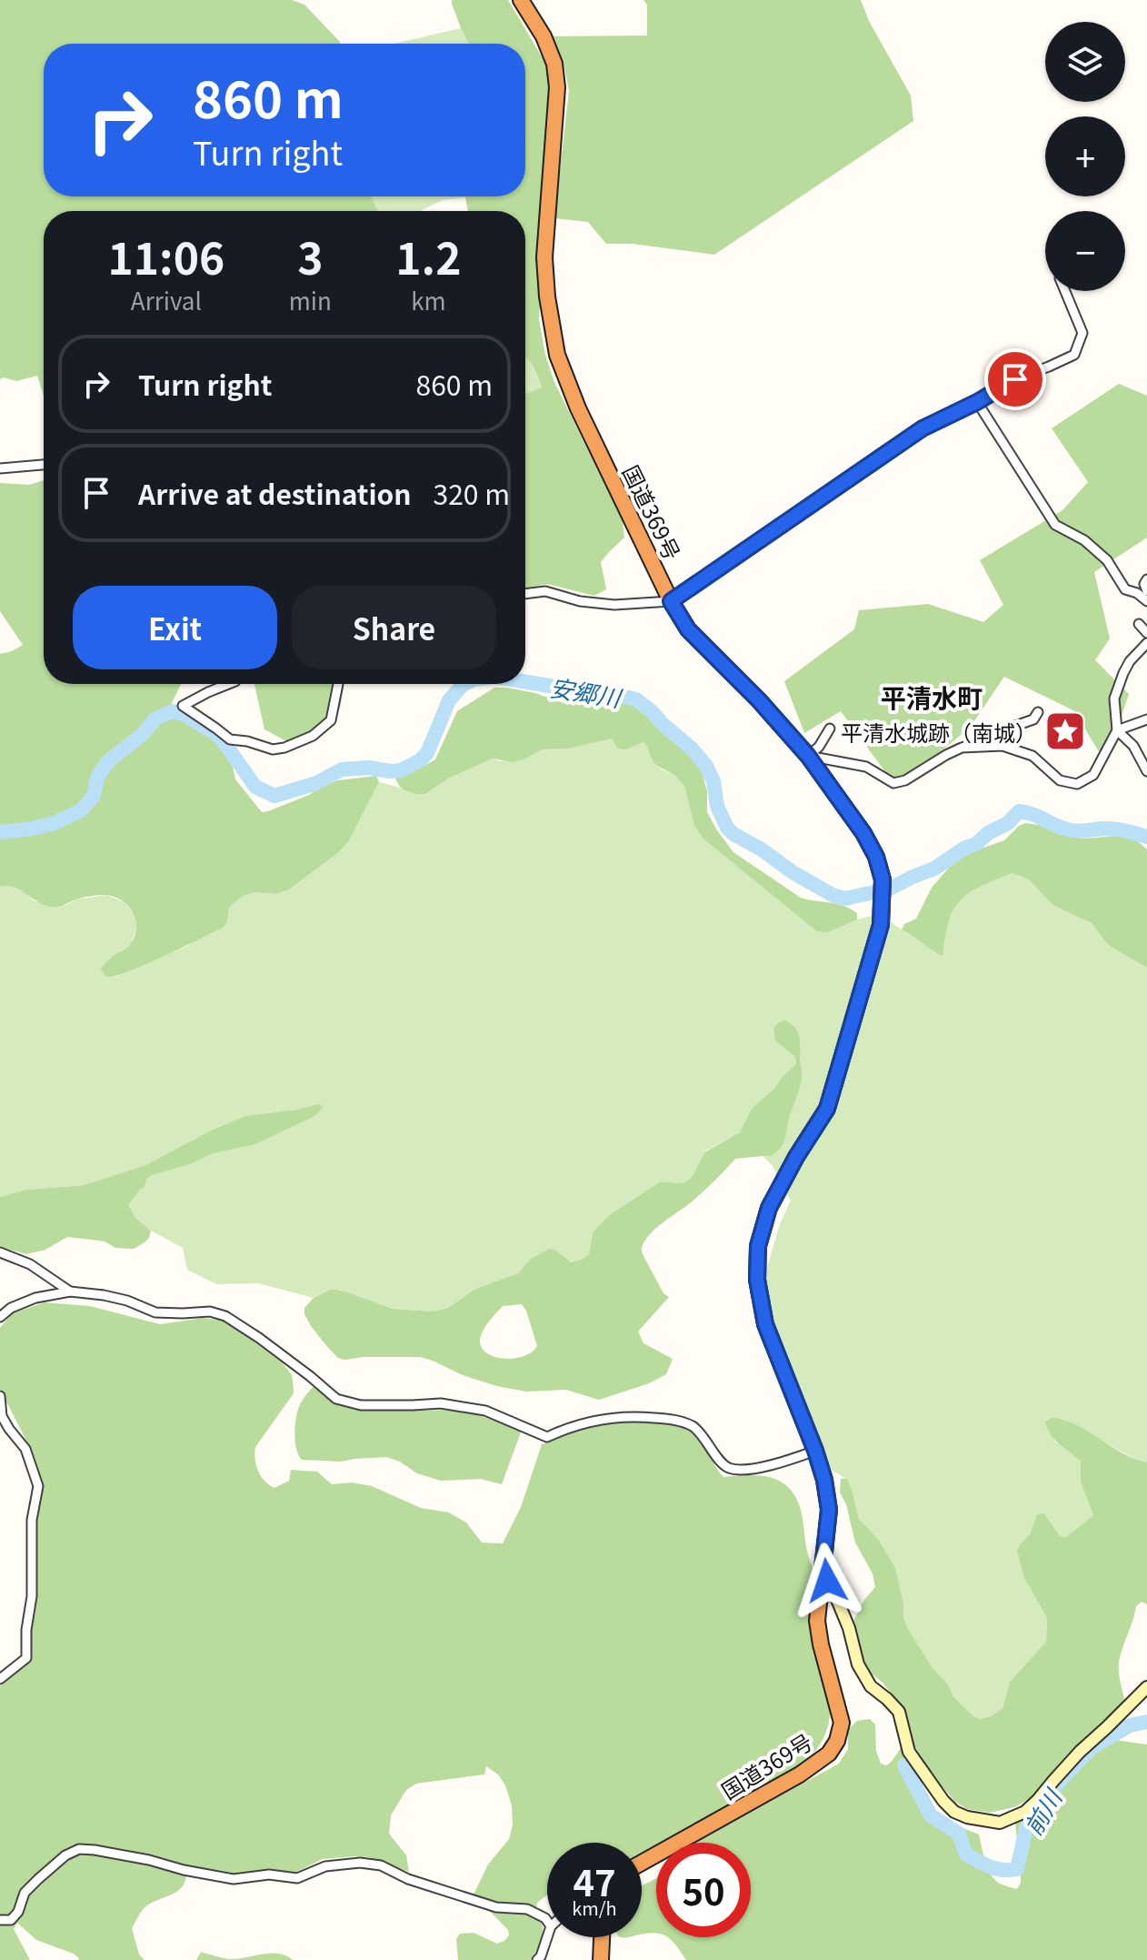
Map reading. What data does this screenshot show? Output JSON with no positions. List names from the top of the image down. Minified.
{"streets":{"highway":["国道369号"]},"districts":["平清水町"],"water":["安郷川","前川"],"places":{"place":["平清水城跡（南城）"]},"page":{"map_buttons":["+","−"],"turn":["860 m","Turn right"],"eta":["11:06","Arrival","3","min","1.2","km"],"list":[{"name":"Turn right","value":"860 m"},{"name":"Arrive at destination","value":"320 m"}],"buttons":["Exit","Share"],"speed":"47 km/h","limit":"50"}}
